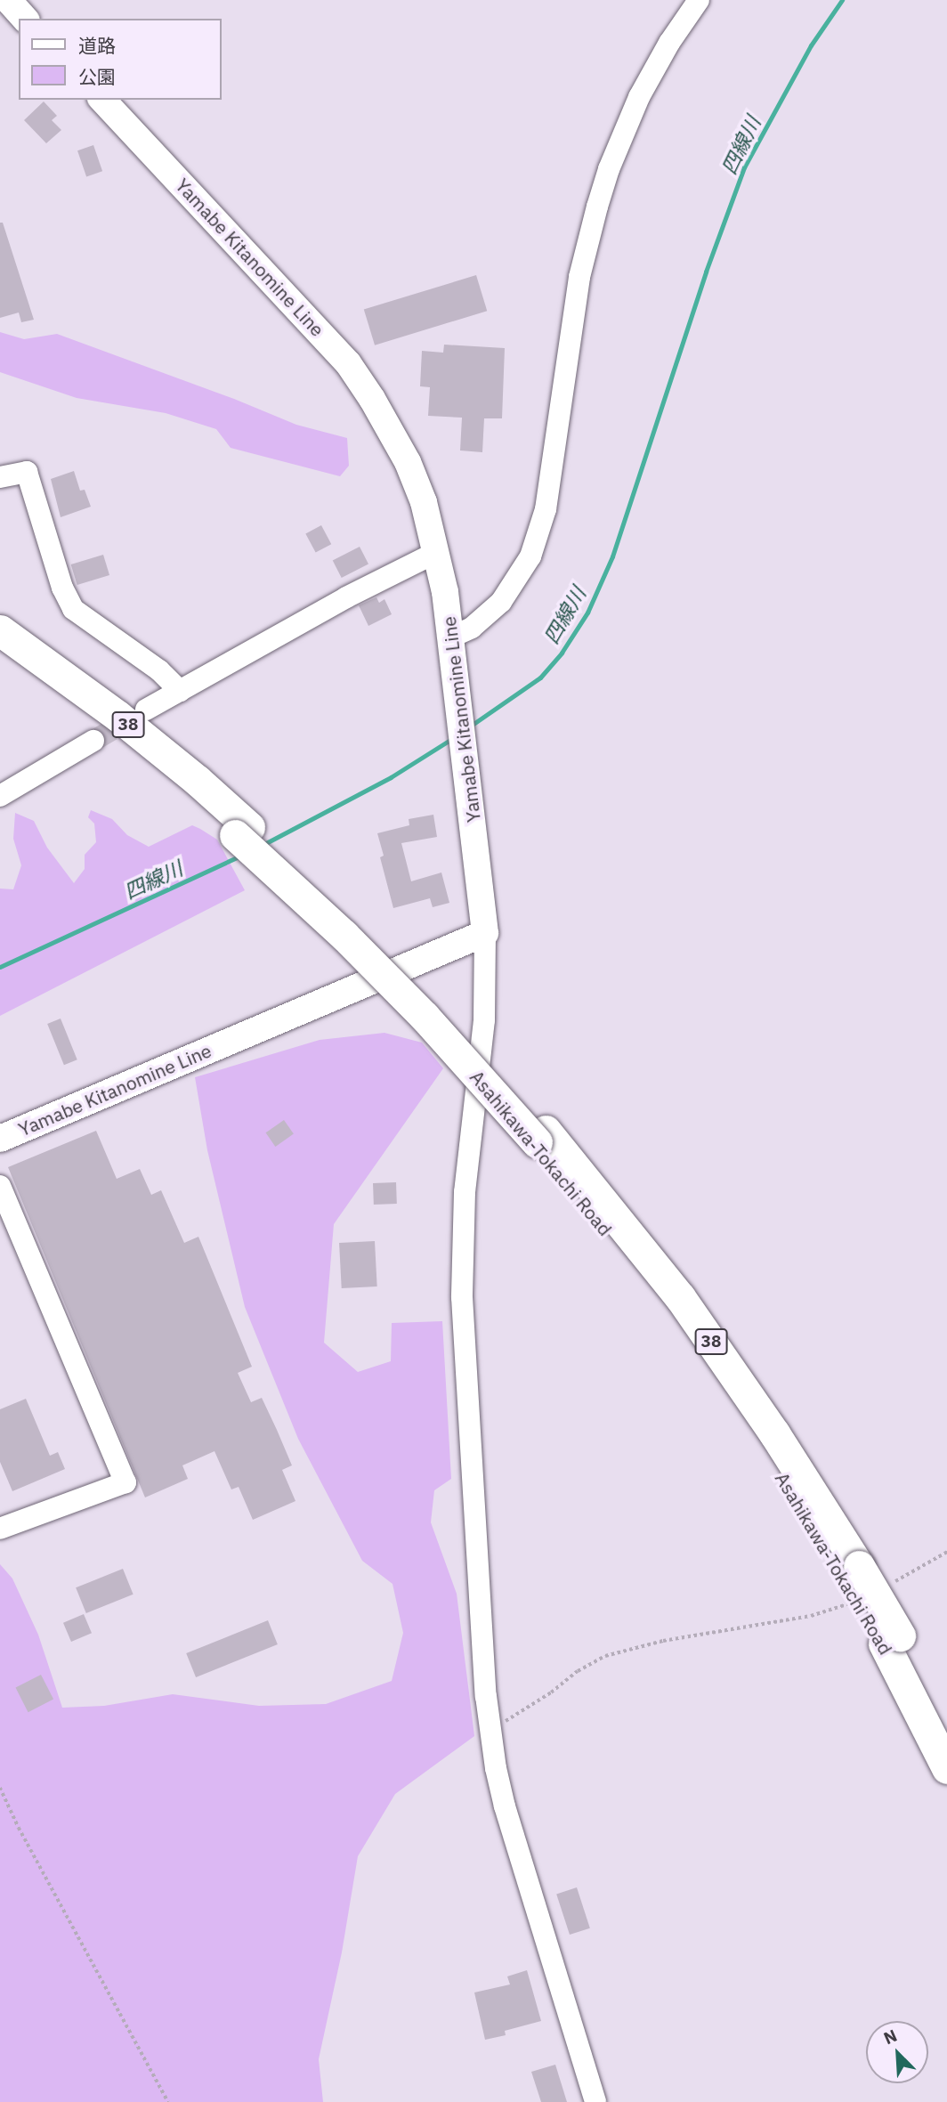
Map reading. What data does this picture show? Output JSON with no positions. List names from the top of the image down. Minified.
{"streets":{"highway":["38","Asahikawa-Tokachi Road"],"main road":["Yamabe Kitanomine Line"]},"water":["四線川"],"legend":["道路","公園"],"north":"top left"}
